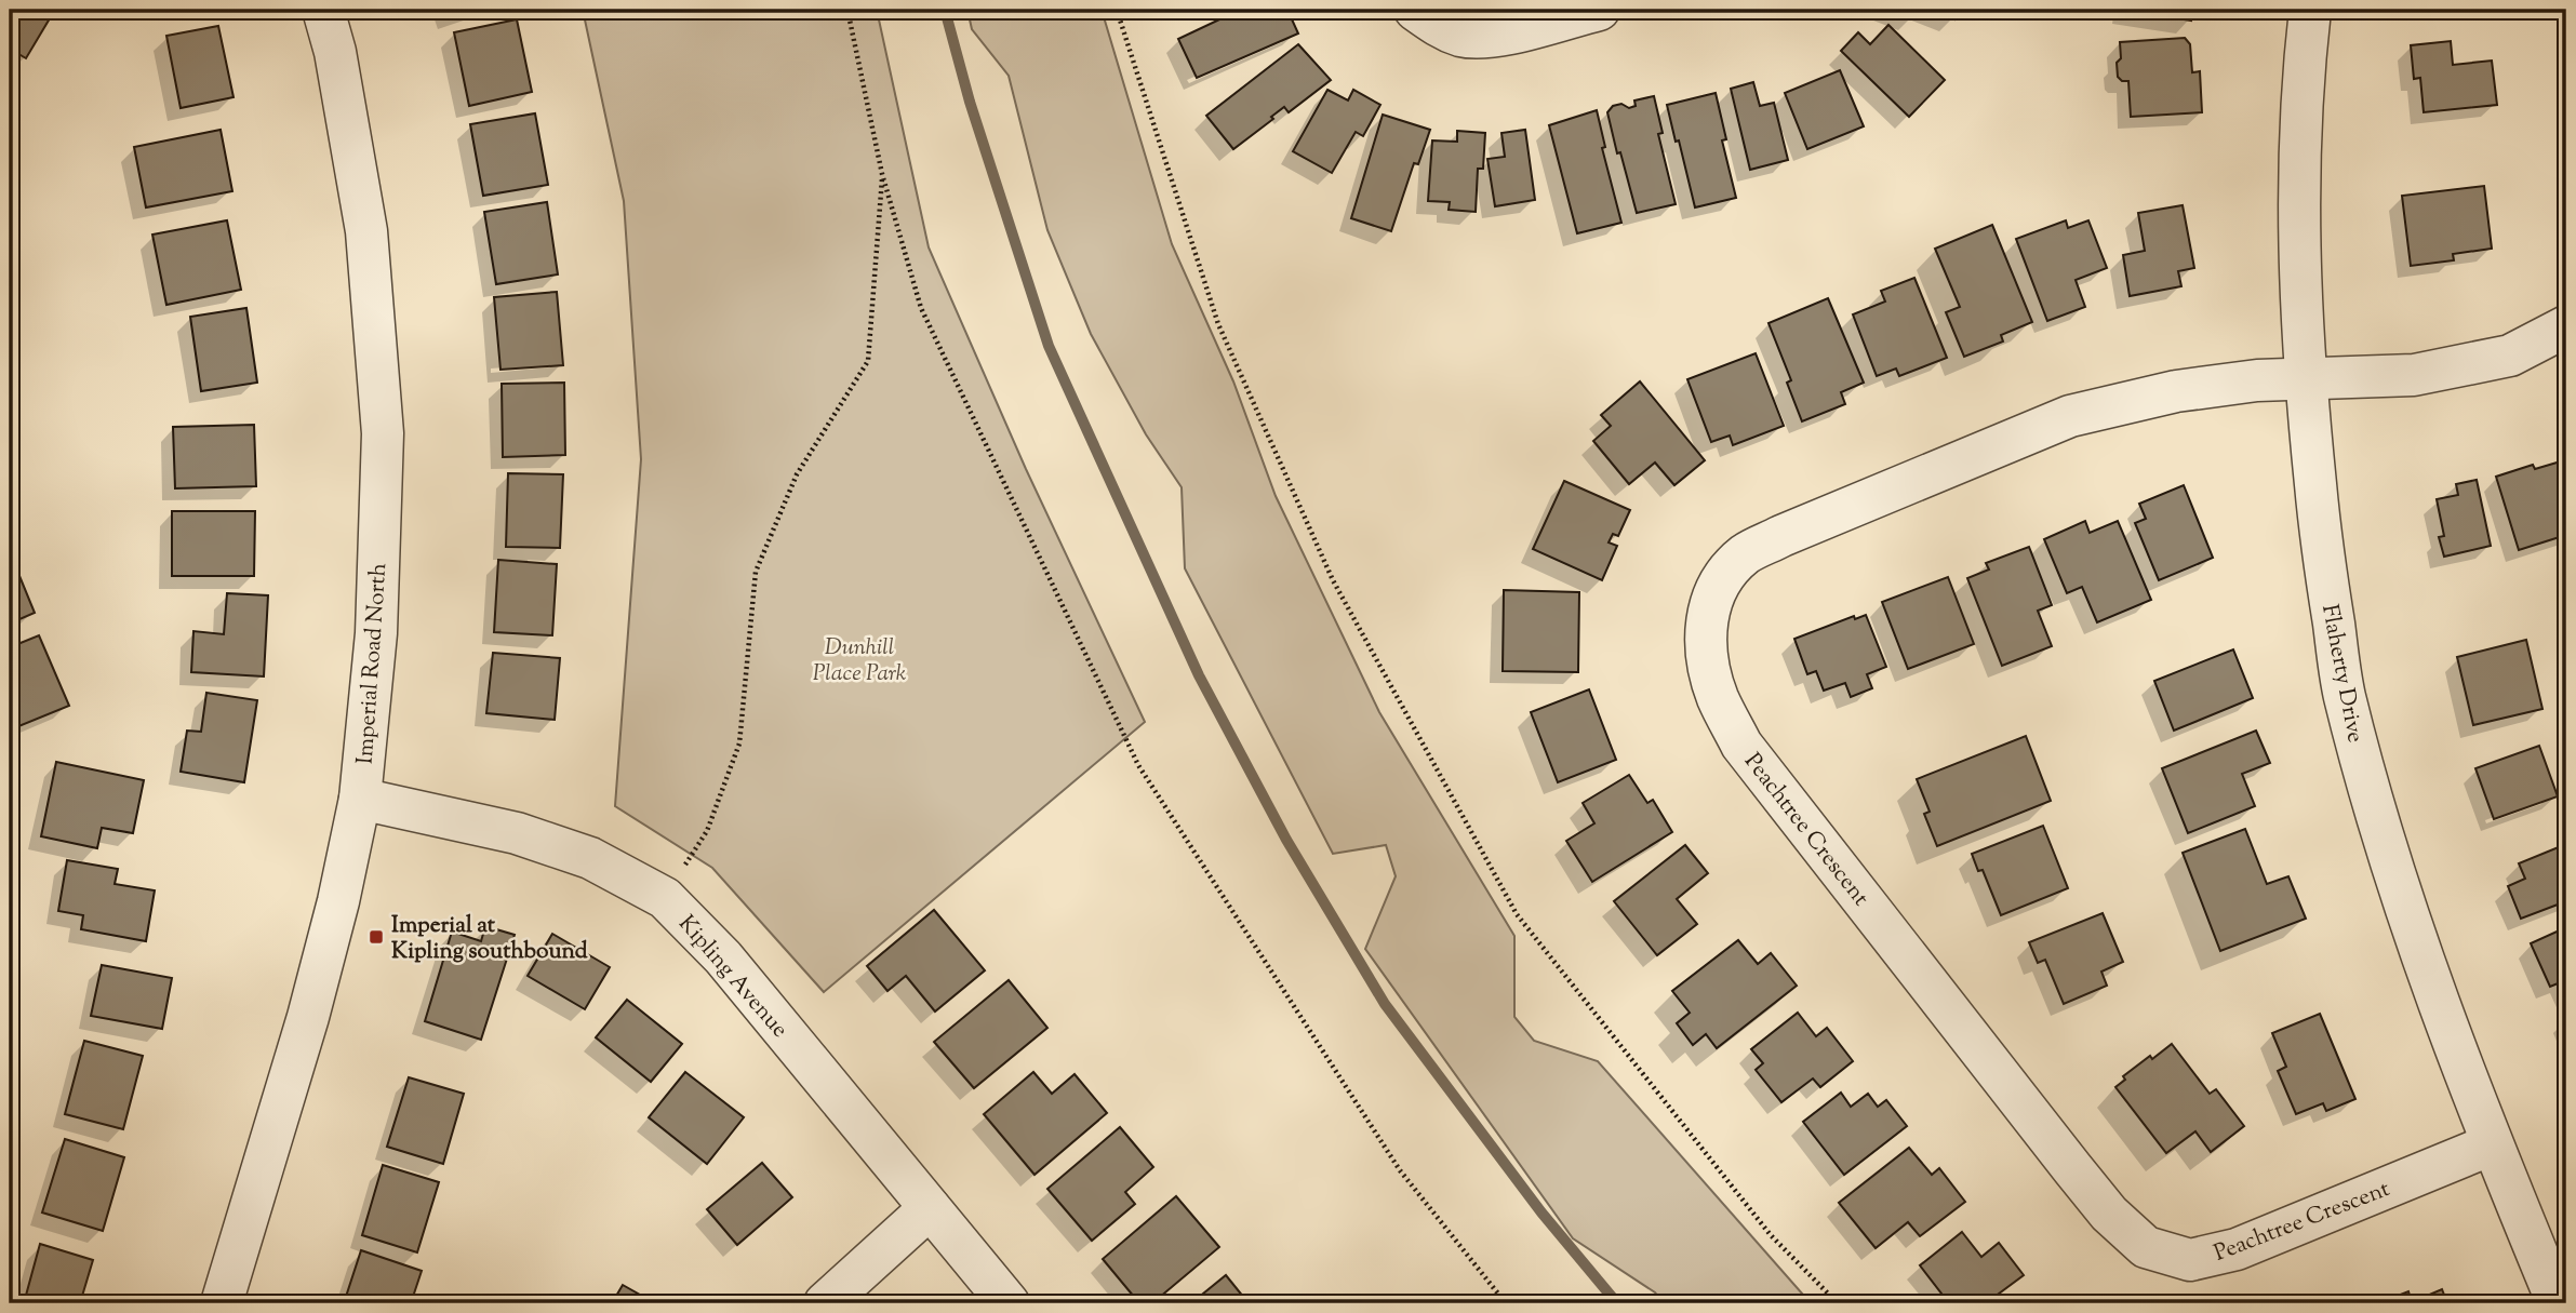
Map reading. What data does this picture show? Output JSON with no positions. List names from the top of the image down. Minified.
{"streets":{"street":["Imperial Road North","Flaherty Drive","Peachtree Crescent","Kipling Avenue"]},"crossings":[["Imperial Road North","Kipling Avenue"],["Flaherty Drive","Peachtree Crescent"]],"parks":["Dunhill Place Park"],"places":{"transit":["Imperial at Kipling southbound"]}}
